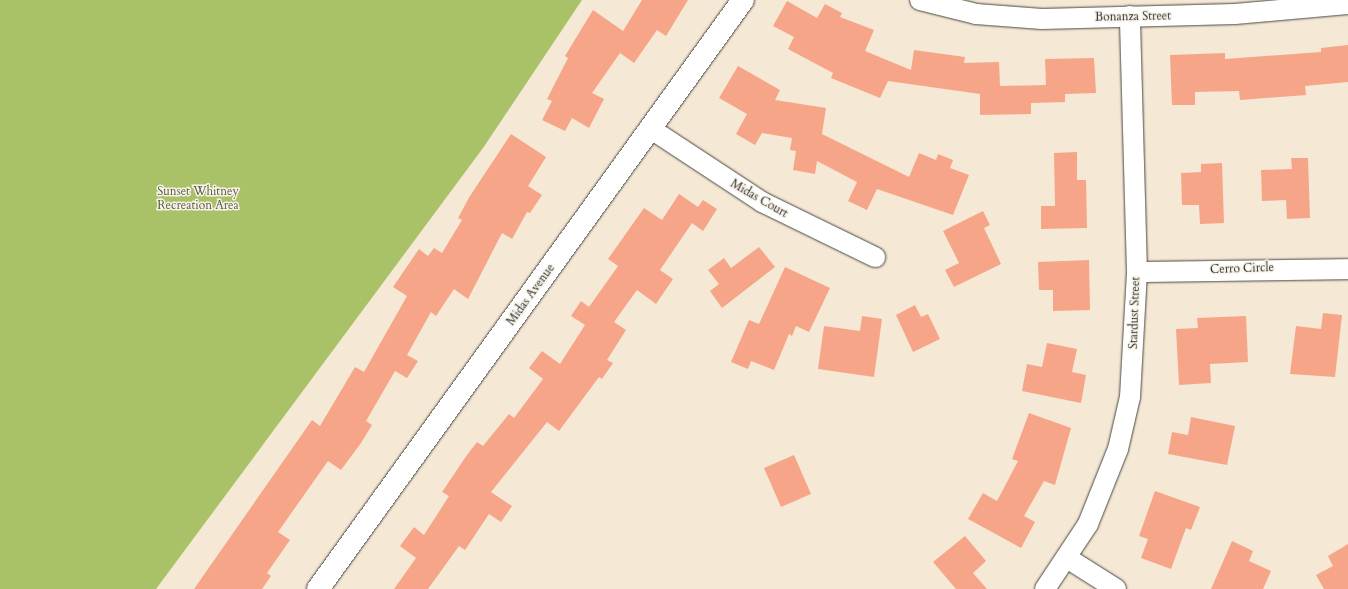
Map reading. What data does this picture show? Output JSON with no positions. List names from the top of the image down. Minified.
{"streets":{"street":["Bonanza Street","Midas Court","Cerro Circle","Midas Avenue","Stardust Street"]},"crossings":[["Bonanza Street","Stardust Street"],["Midas Court","Midas Avenue"],["Cerro Circle","Stardust Street"]],"parks":["Sunset Whitney Recreation Area"]}
